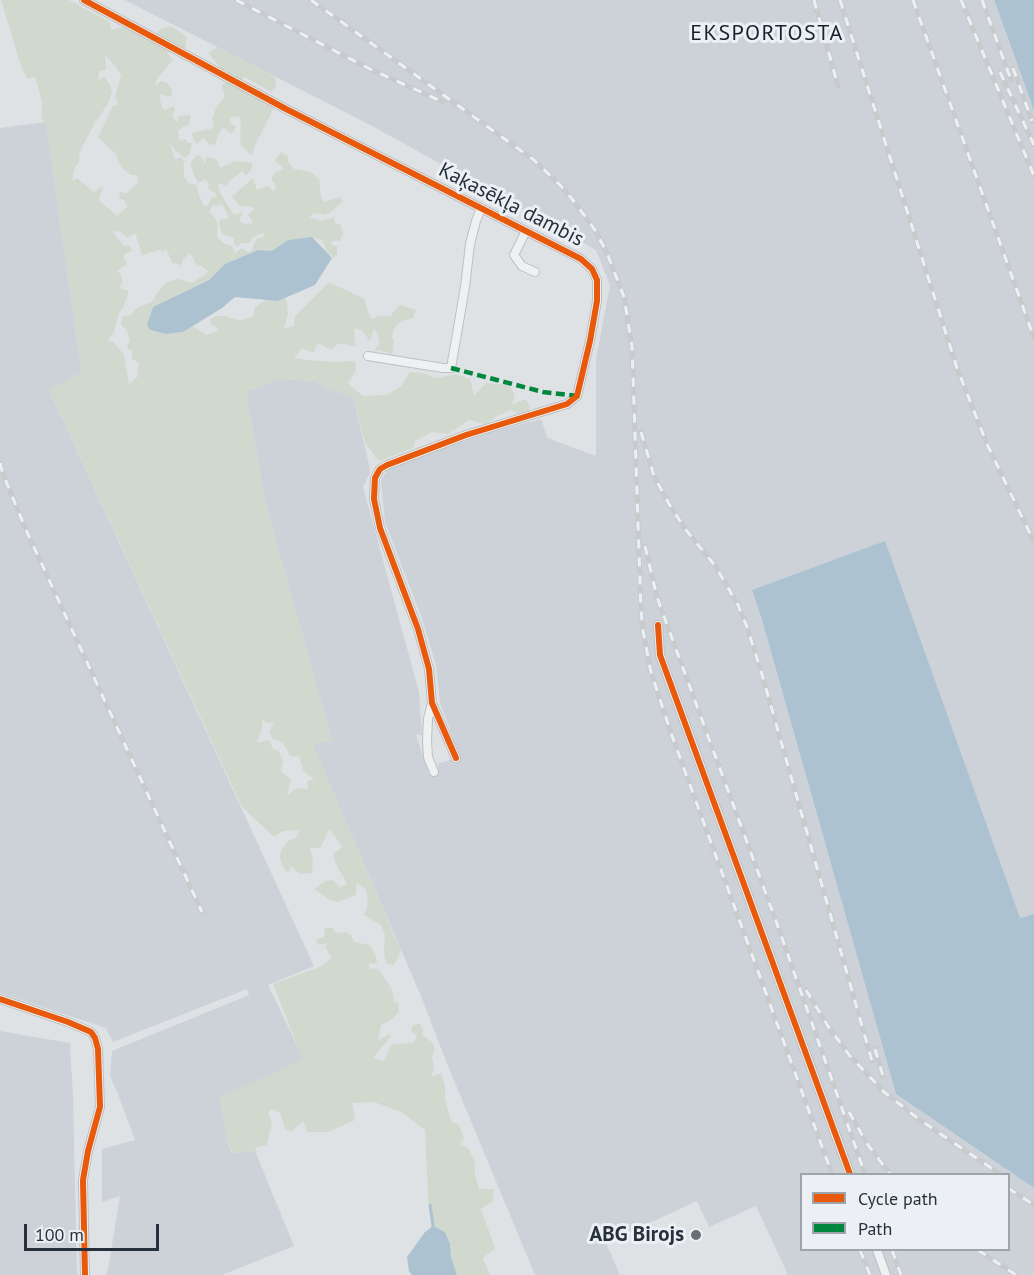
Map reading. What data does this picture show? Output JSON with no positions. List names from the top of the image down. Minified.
{"streets":{"street":["Kaķasēkļa dambis"]},"districts":["EKSPORTOSTA"],"places":["ABG Birojs"],"legend":["Cycle path","Path"],"scale_bar":"100 m"}
